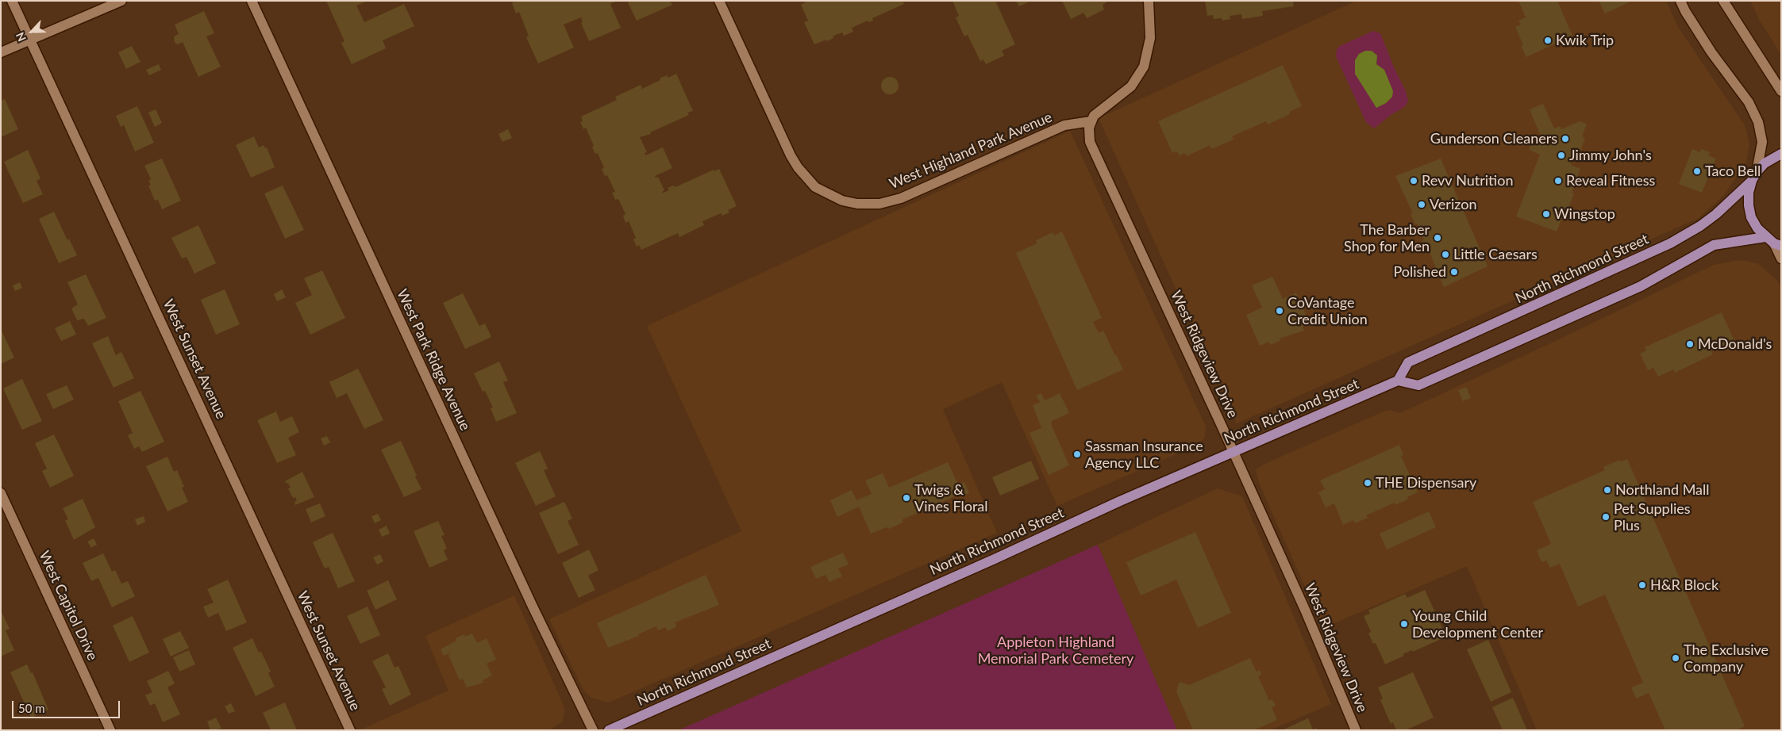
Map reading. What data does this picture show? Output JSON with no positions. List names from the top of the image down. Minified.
{"streets":{"main road":["North Richmond Street"],"street":["West Highland Park Avenue","West Ridgeview Drive","West Sunset Avenue","West Park Ridge Avenue","West Capitol Drive"]},"crossings":[["West Highland Park Avenue","West Ridgeview Drive"],["North Richmond Street","West Ridgeview Drive"]],"parks":["Appleton Highland Memorial Park Cemetery"],"places":["Kwik Trip","Gunderson Cleaners","Jimmy John's","Taco Bell","Revv Nutrition","Reveal Fitness","Verizon","Wingstop","The Barber Shop for Men","Little Caesars","Polished","CoVantage Credit Union","McDonald's","Sassman Insurance Agency LLC","THE Dispensary","Northland Mall","Twigs & Vines Floral","Pet Supplies Plus","H&R Block","Young Child Development Center","The Exclusive Company"],"scale_bar":"50 m","north":"bottom left"}
